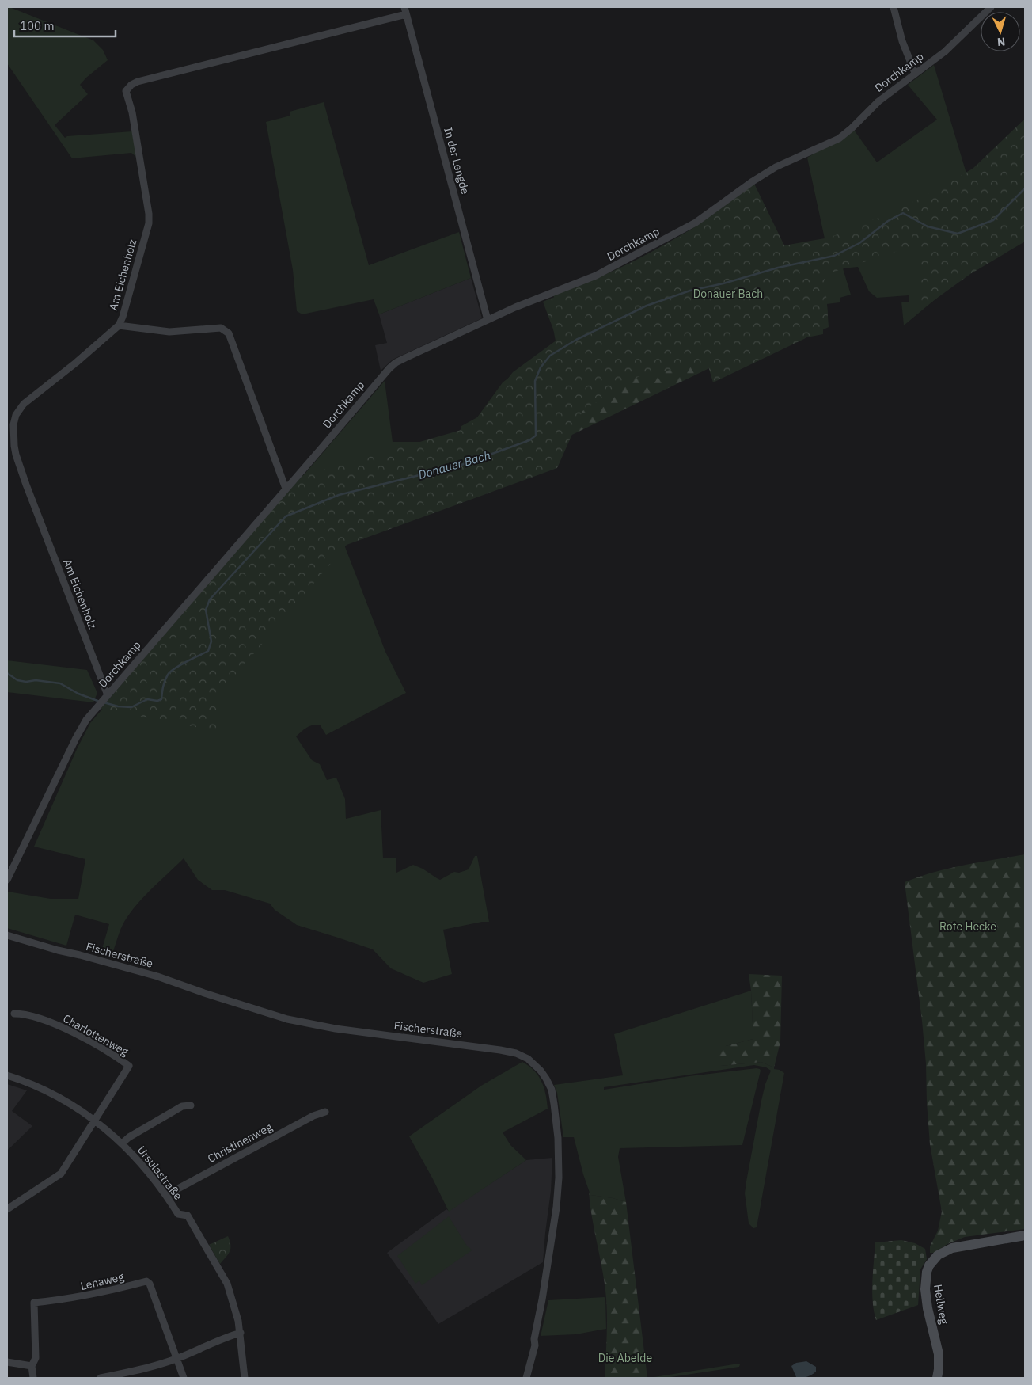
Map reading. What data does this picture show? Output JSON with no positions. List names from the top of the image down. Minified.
{"streets":{"street":["Dorchkamp","In der Lengde","Am Eichenholz","Fischerstraße","Charlottenweg","Christinenweg","Ursulastraße","Lenaweg","Hellweg"]},"crossings":[["Dorchkamp","In der Lengde"],["Dorchkamp","Am Eichenholz"],["In der Lengde","Am Eichenholz"],["Charlottenweg","Ursulastraße"],["Christinenweg","Ursulastraße"]],"water":["Donauer Bach"],"parks":["Donauer Bach","Rote Hecke","Die Abelde"],"scale_bar":"100 m","north":"bottom"}
